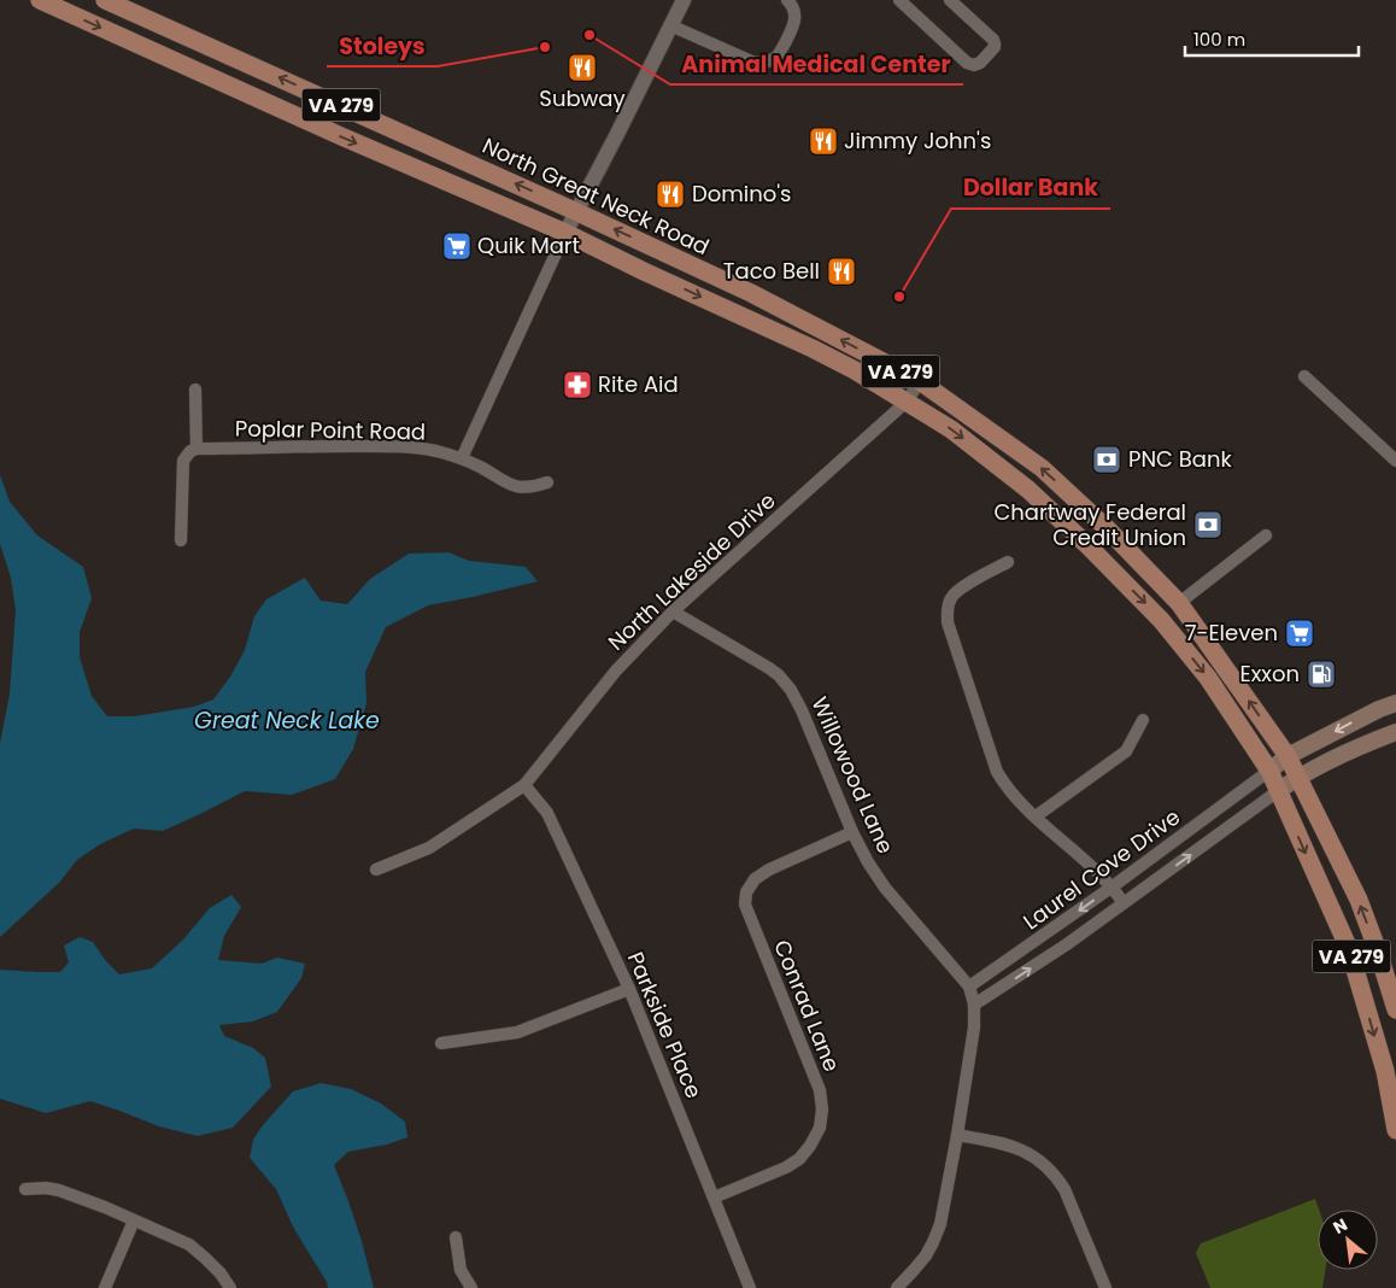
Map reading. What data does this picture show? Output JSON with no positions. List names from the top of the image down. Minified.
{"streets":{"main road":["VA 279","North Great Neck Road"],"street":["Poplar Point Road","North Lakeside Drive","Willowood Lane","Laurel Cove Drive","Conrad Lane","Parkside Place"]},"crossings":[["VA 279","North Lakeside Drive"],["VA 279","Laurel Cove Drive"],["North Great Neck Road","North Lakeside Drive"],["North Lakeside Drive","Willowood Lane"],["North Lakeside Drive","Parkside Place"],["Willowood Lane","Laurel Cove Drive"],["Willowood Lane","Conrad Lane"],["Conrad Lane","Parkside Place"]],"water":["Great Neck Lake"],"places":{"other":["Animal Medical Center","Stoleys","Dollar Bank"],"restaurant":["Subway","Jimmy John's","Domino's","Taco Bell"],"supermarket":["Quik Mart","7-Eleven"],"pharmacy":["Rite Aid"],"bank":["PNC Bank","Chartway Federal Credit Union"],"fuel station":["Exxon"]},"scale_bar":"100 m","north":"top left"}
